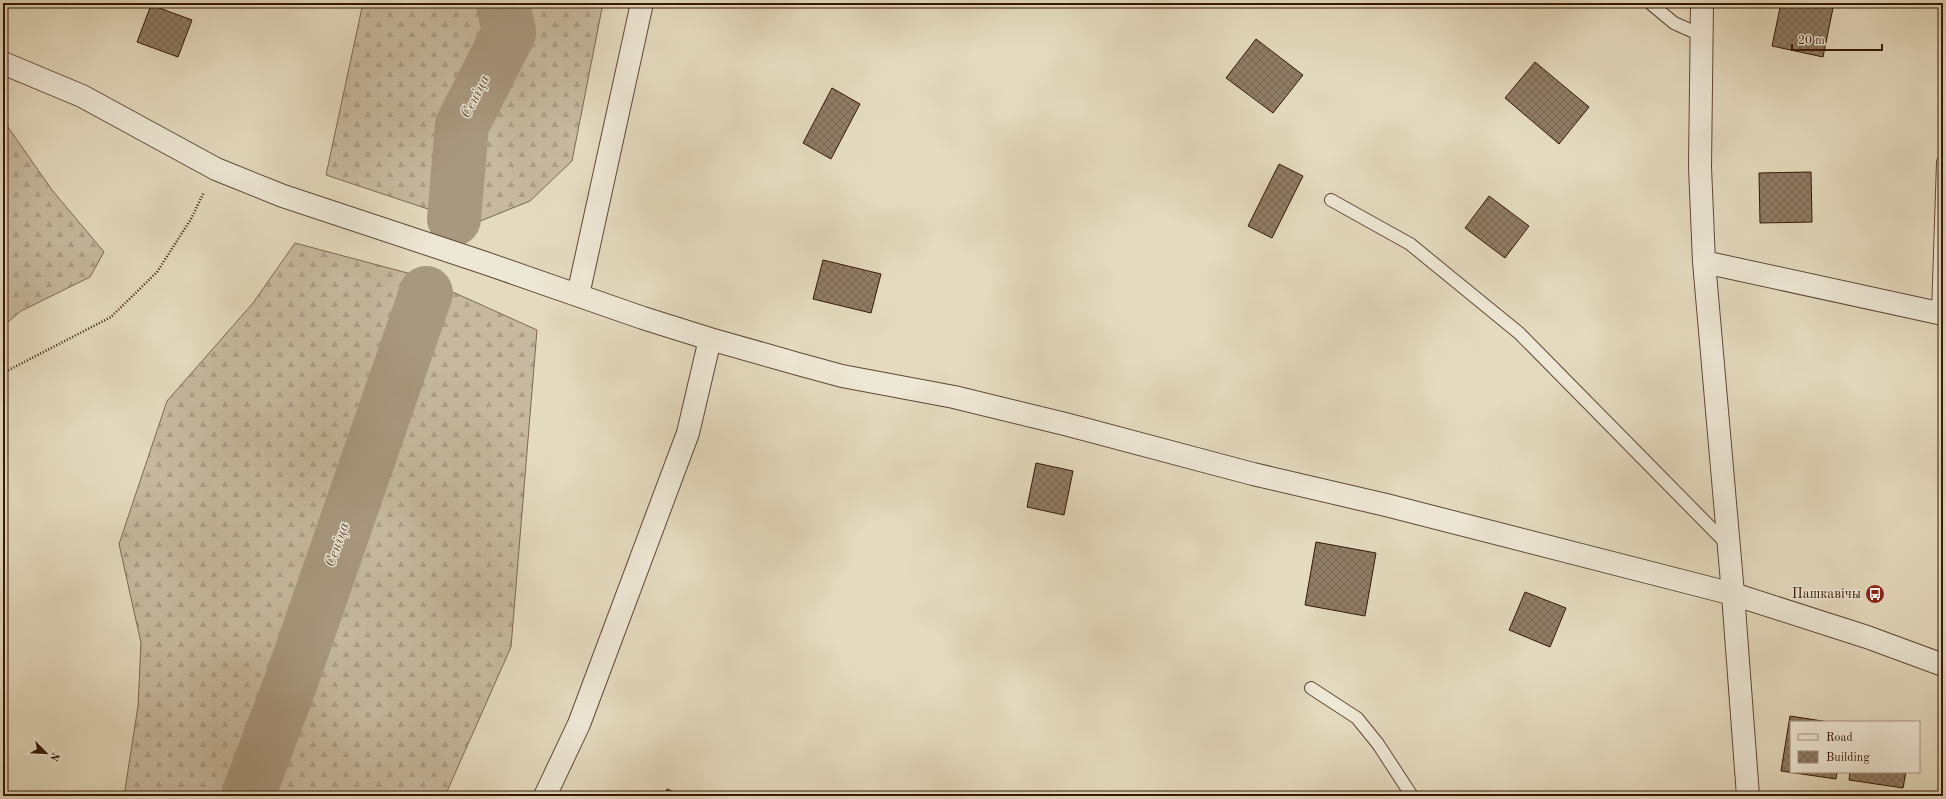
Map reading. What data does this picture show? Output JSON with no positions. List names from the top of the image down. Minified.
{"water":["Сеніца"],"places":{"bus stop":["Пашкавічы"]},"legend":["Road","Building"],"scale_bar":"20 m","north":"bottom right"}
